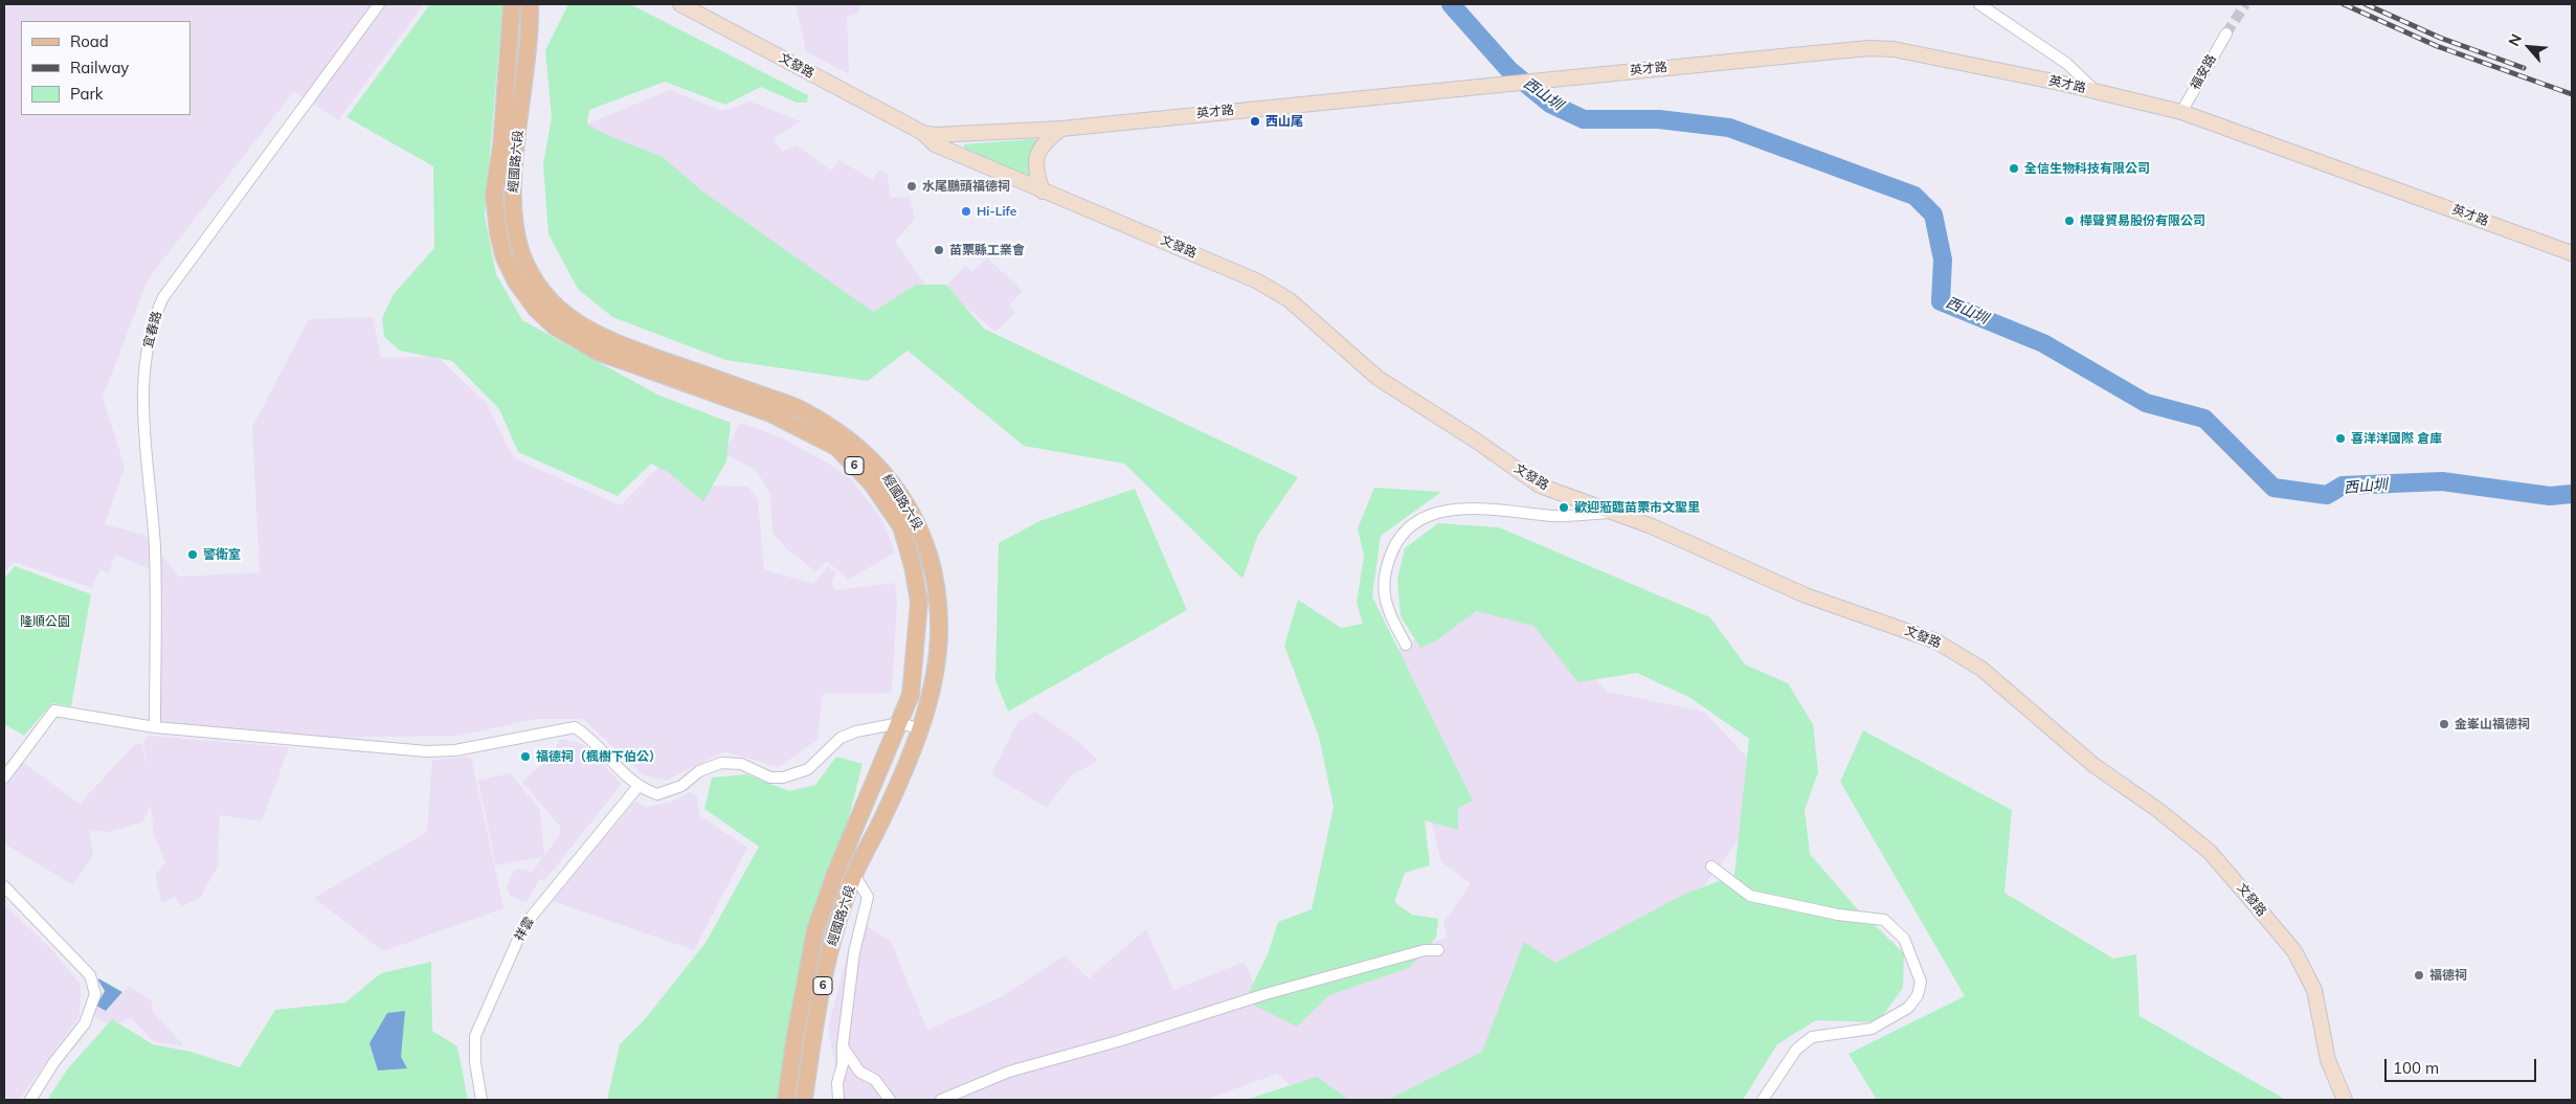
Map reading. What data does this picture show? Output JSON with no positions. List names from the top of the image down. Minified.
{"streets":{"main road":["經國路六段","6"],"street":["文發路","英才路","福安路","宜春路","祥雲"]},"crossings":[["文發路","英才路"],["英才路","福安路"]],"water":["西山圳"],"parks":["隆順公園"],"places":["西山尾","全信生物科技有限公司","水尾鵬頭福德祠","Hi-Life","樺聲貿易股份有限公司","苗栗縣工業會","喜洋洋國際 倉庫","歡迎蒞臨苗栗市文聖里","警衛室","金峯山福德祠","福德祠（楓樹下伯公）","福德祠"],"legend":["Road","Railway","Park"],"scale_bar":"100 m","north":"top left"}
